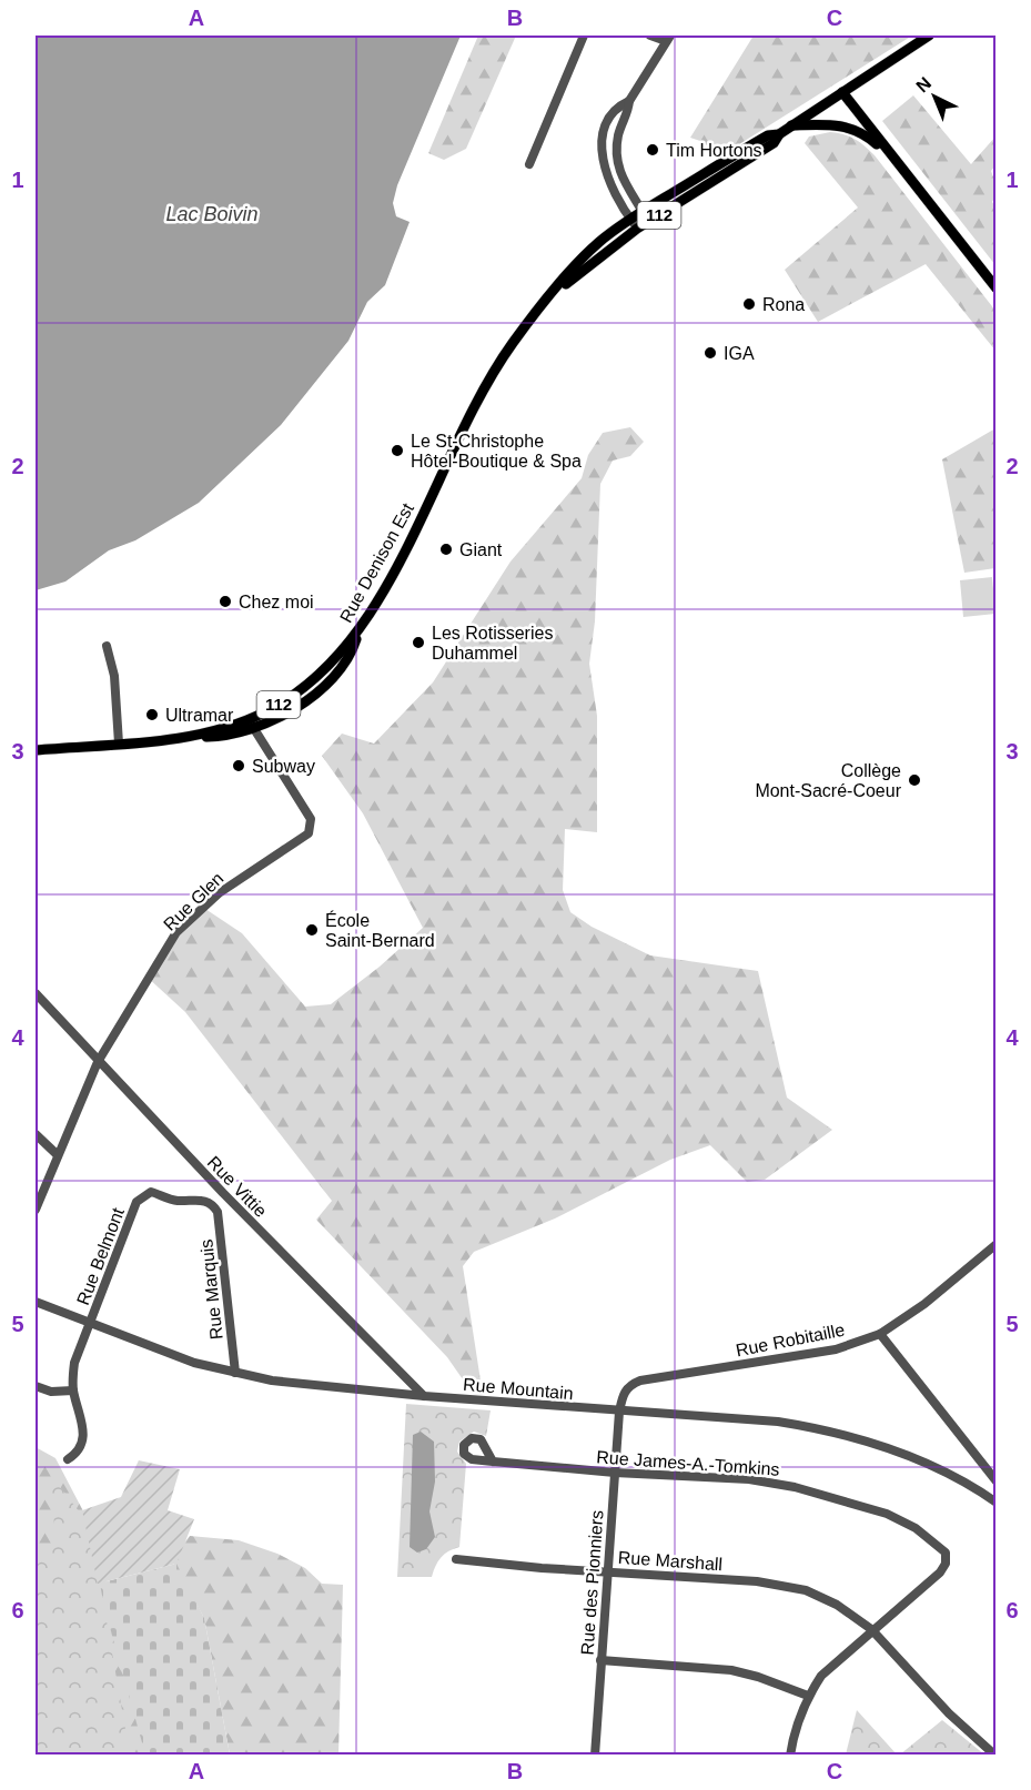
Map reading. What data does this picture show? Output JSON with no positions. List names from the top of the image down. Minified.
{"streets":{"main road":["112","Rue Denison Est"],"street":["Rue Glen","Rue Vittie","Rue Belmont","Rue Marquis","Rue Robitaille","Rue Mountain","Rue James-A.-Tomkins","Rue Marshall","Rue des Pionniers"]},"crossings":[["Rue Denison Est","Rue Glen"],["Rue Glen","Rue Vittie"],["Rue Vittie","Rue Mountain"],["Rue Belmont","Rue Marquis"],["Rue Belmont","Rue Mountain"],["Rue Marquis","Rue Mountain"],["Rue Robitaille","Rue Mountain"],["Rue Robitaille","Rue des Pionniers"],["Rue Mountain","Rue des Pionniers"],["Rue James-A.-Tomkins","Rue Marshall"],["Rue James-A.-Tomkins","Rue des Pionniers"],["Rue Marshall","Rue des Pionniers"]],"water":["Lac Boivin"],"places":["Tim Hortons","Rona","IGA","Le St-Christophe Hôtel-Boutique & Spa","Giant","Chez moi","Les Rotisseries Duhammel","Ultramar","Subway","Collège Mont-Sacré-Coeur","École Saint-Bernard"],"north":"top left","grid":{"columns":["A","B","C"],"rows":["1","2","3","4","5","6"]}}
